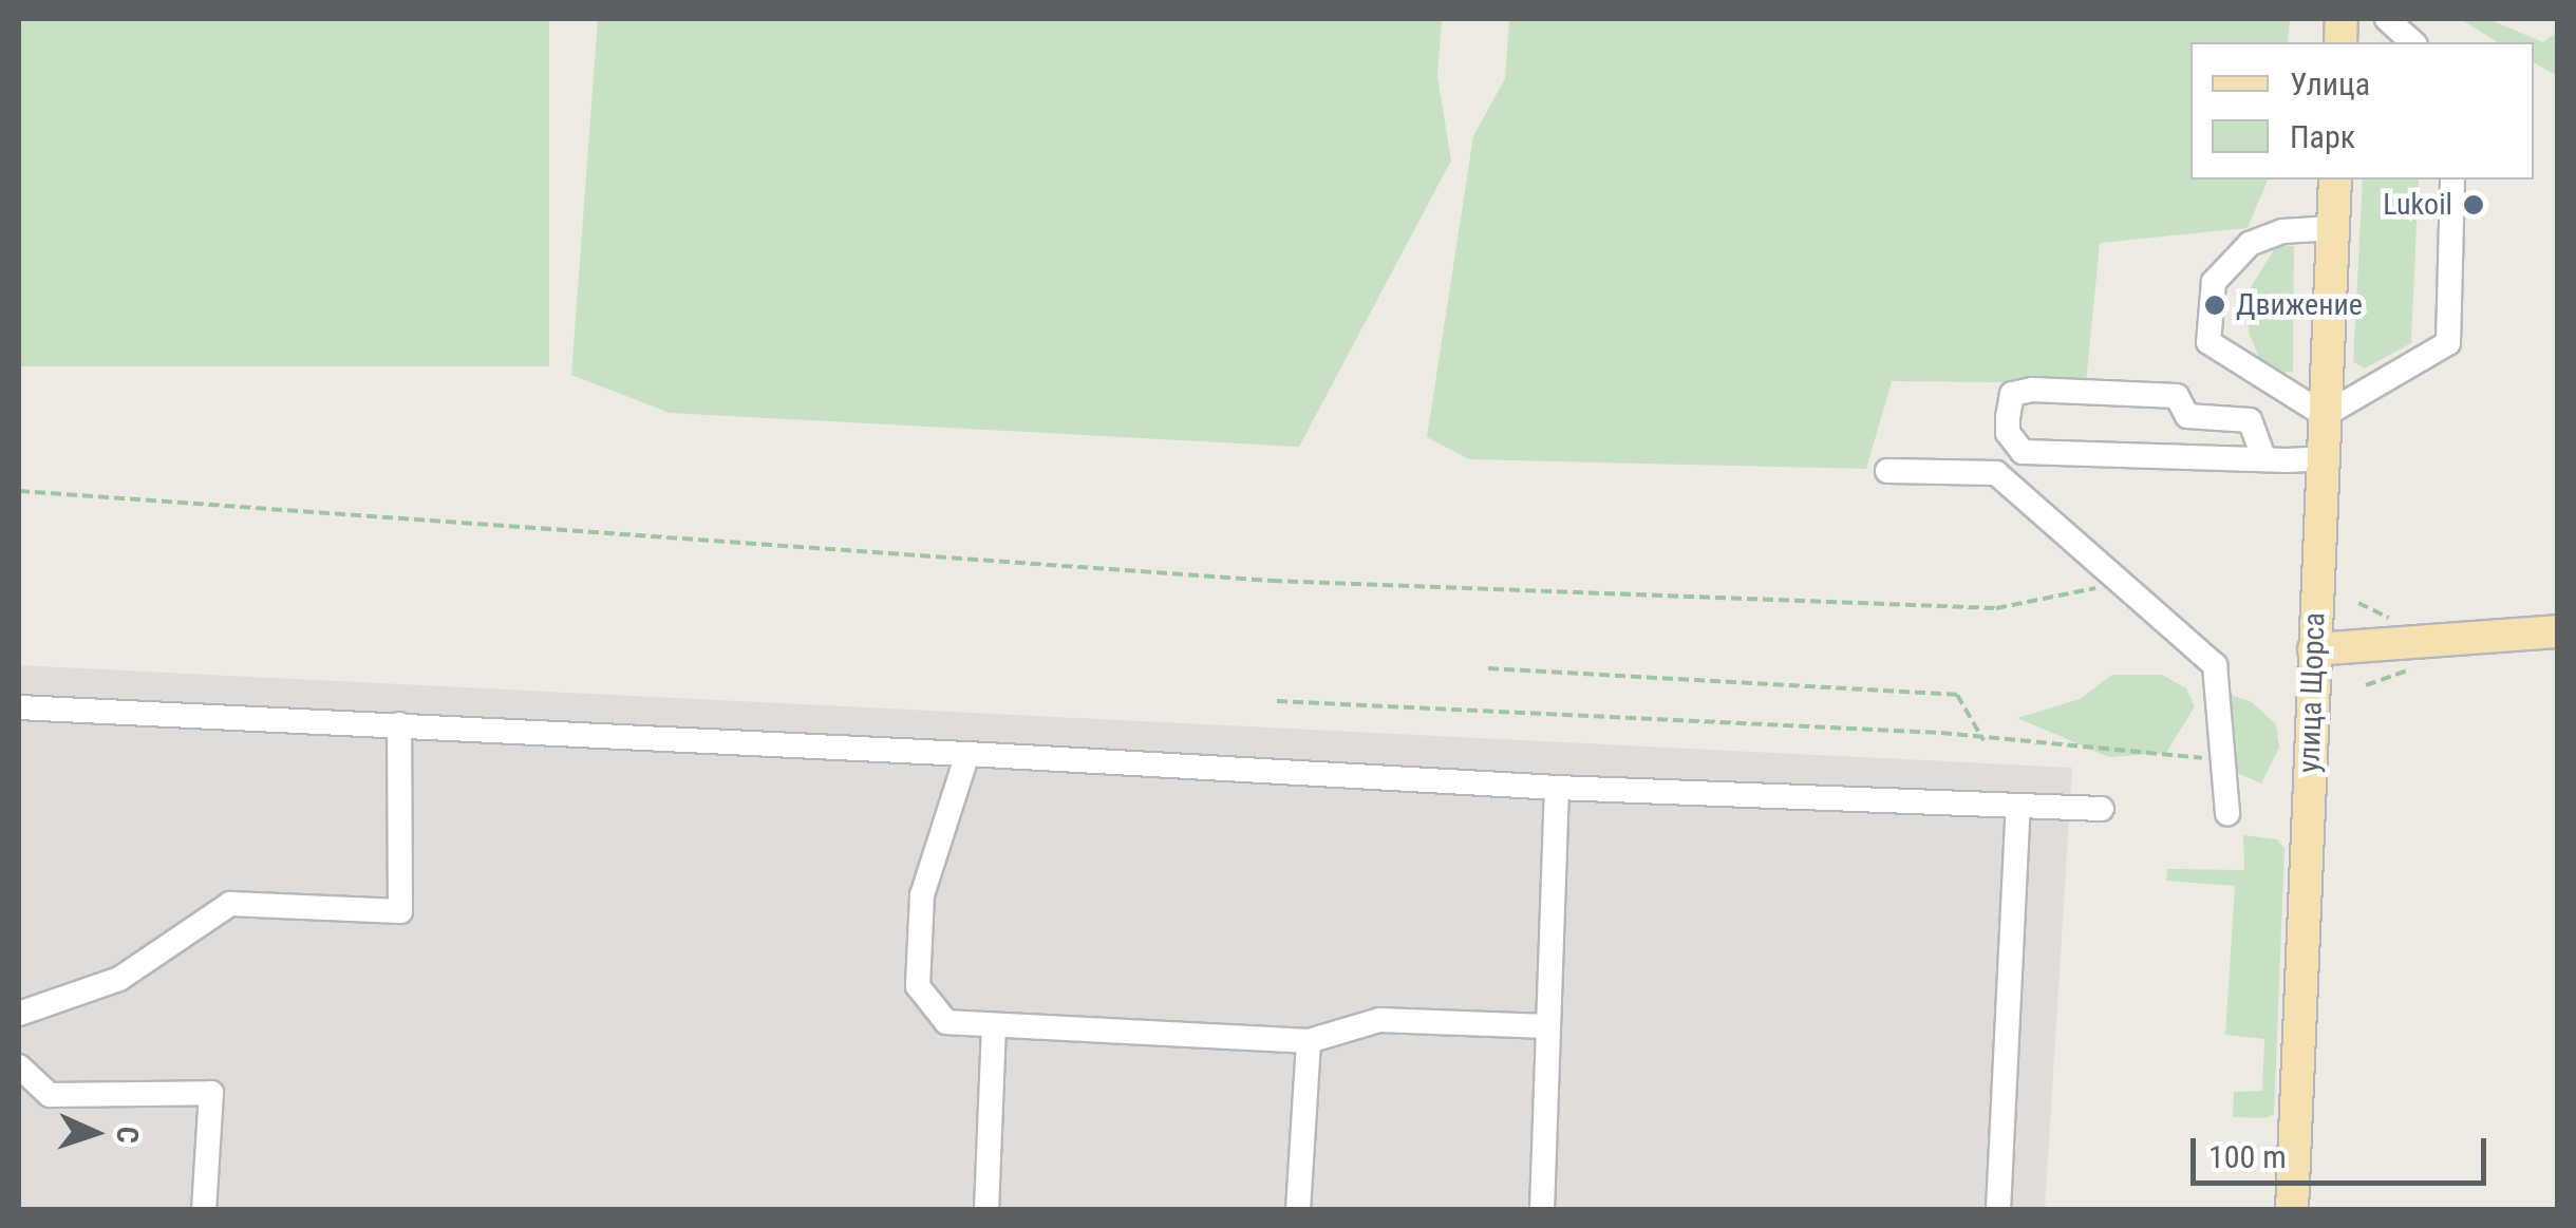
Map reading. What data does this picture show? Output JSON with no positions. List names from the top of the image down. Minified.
{"streets":{"main road":["улица Щорса"]},"places":["Lukoil","Движение"],"legend":["Улица","Парк"],"scale_bar":"100 m","north":"right"}
